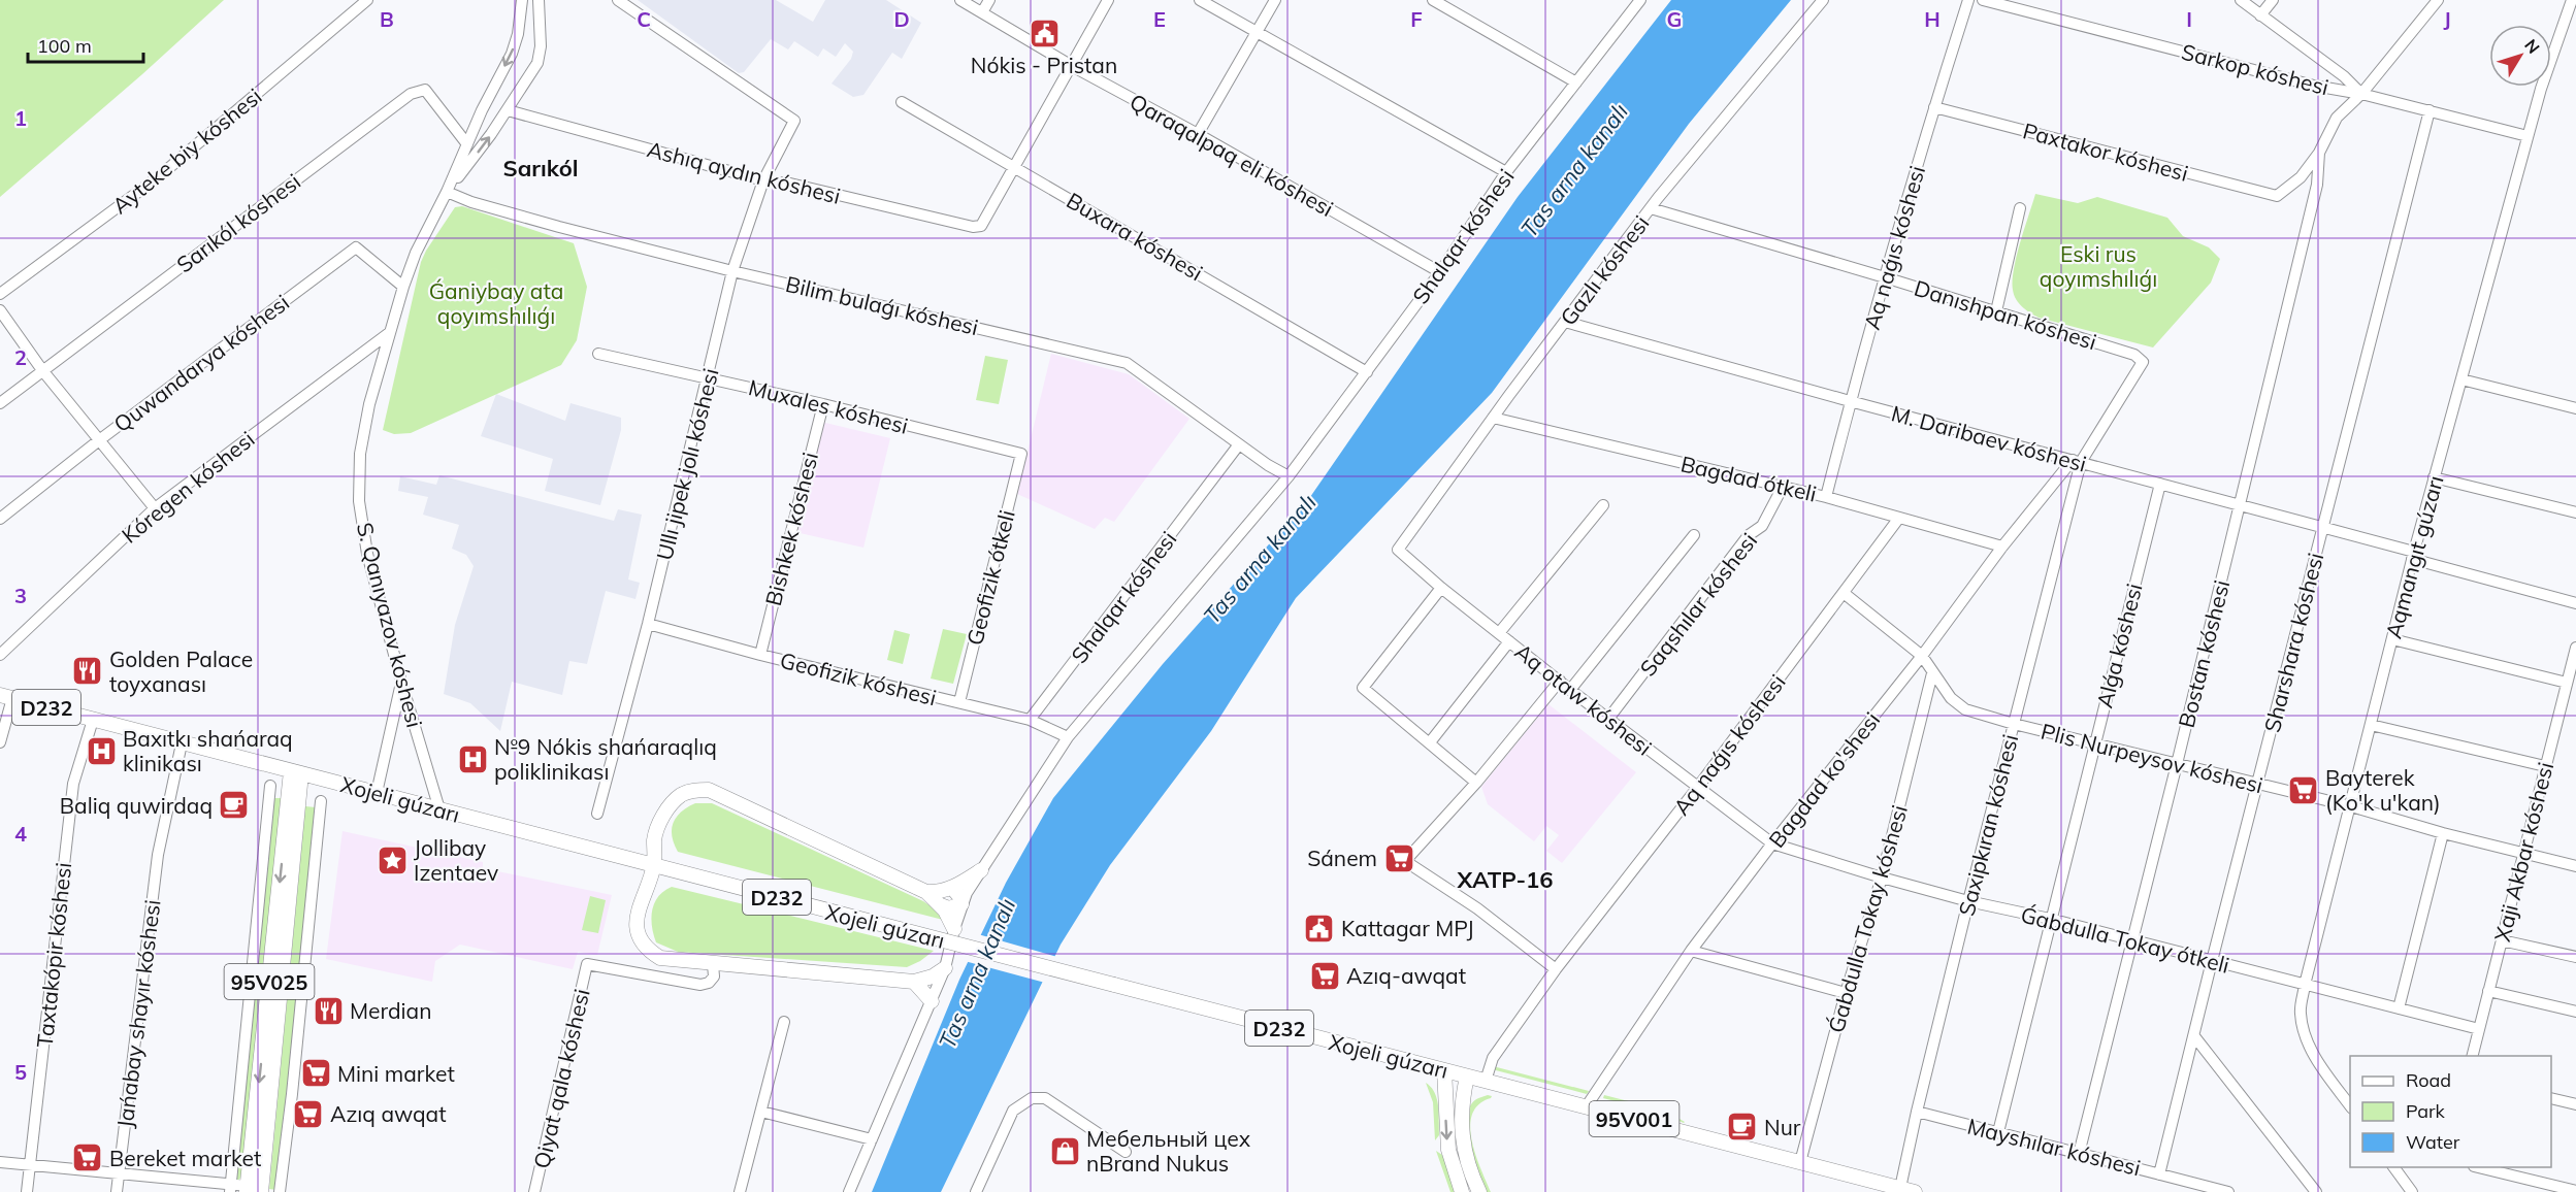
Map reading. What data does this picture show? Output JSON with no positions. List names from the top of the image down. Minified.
{"streets":{"main road":["D232","Xojeli gúzarı","95V025","95V001"],"street":["Sarkop kóshesi","Ayteke biy kóshesi","Paxtakor kóshesi","Qaraqalpaq eli kóshesi","Ashıq aydın kóshesi","Sarıkól kóshesi","Buxara kóshesi","Shalqar kóshesi","Aq naǵıs kóshesi","Gazlı kóshesi","Bilim bulaǵı kóshesi","Danıshpan kóshesi","Quwandarya kóshesi","Muxales kóshesi","M. Daribaev kóshesi","Ullı jipek jolı kóshesi","Bagdad ótkeli","Kóregen kóshesi","Bishkek kóshesi","Aqmangıt gúzarı","Geofizik ótkeli","Saqshılar kóshesi","S. Qanıyazov kóshesi","Sharshara kóshesi","Alǵa kóshesi","Bostan kóshesi","Geofizik kóshesi","Aq otaw kóshesi","Plis Nurpeysov kóshesi","Bagdad ko'shesi","Saxipkıran kóshesi","Xaji Akbar kóshesi","Ǵabdulla Tokay kóshesi","Ǵabdulla Tokay ótkeli","Taxtakópir kóshesi","Jańabay shayır kóshesi","Qiyat qala kóshesi","Mayshılar kóshesi"]},"crossings":[["Sarkop kóshesi","Aqmangıt gúzarı"],["Sarkop kóshesi","Sharshara kóshesi"],["Paxtakor kóshesi","Aq naǵıs kóshesi"],["Paxtakor kóshesi","Bostan kóshesi"],["Qaraqalpaq eli kóshesi","Shalqar kóshesi"],["Ashıq aydın kóshesi","Buxara kóshesi"],["Ashıq aydın kóshesi","Ullı jipek jolı kóshesi"],["Ashıq aydın kóshesi","S. Qanıyazov kóshesi"],["Sarıkól kóshesi","S. Qanıyazov kóshesi"],["Buxara kóshesi","Shalqar kóshesi"],["Shalqar kóshesi","Bilim bulaǵı kóshesi"],["Shalqar kóshesi","Geofizik kóshesi"],["Aq naǵıs kóshesi","Danıshpan kóshesi"],["Aq naǵıs kóshesi","M. Daribaev kóshesi"],["Aq naǵıs kóshesi","Bagdad ótkeli"],["Aq naǵıs kóshesi","Aq otaw kóshesi"],["Aq naǵıs kóshesi","Plis Nurpeysov kóshesi"],["Aq naǵıs kóshesi","Xojeli gúzarı"],["Gazlı kóshesi","Danıshpan kóshesi"],["Gazlı kóshesi","M. Daribaev kóshesi"],["Gazlı kóshesi","Bagdad ótkeli"],["Gazlı kóshesi","Aq otaw kóshesi"],["Bilim bulaǵı kóshesi","Ullı jipek jolı kóshesi"],["Bilim bulaǵı kóshesi","S. Qanıyazov kóshesi"],["Danıshpan kóshesi","M. Daribaev kóshesi"],["Danıshpan kóshesi","Bagdad ko'shesi"],["Danıshpan kóshesi","Saxipkıran kóshesi"],["Quwandarya kóshesi","S. Qanıyazov kóshesi"],["Muxales kóshesi","Ullı jipek jolı kóshesi"],["Muxales kóshesi","Bishkek kóshesi"],["Muxales kóshesi","Geofizik ótkeli"],["M. Daribaev kóshesi","Aqmangıt gúzarı"],["M. Daribaev kóshesi","Sharshara kóshesi"],["M. Daribaev kóshesi","Alǵa kóshesi"],["M. Daribaev kóshesi","Bostan kóshesi"],["M. Daribaev kóshesi","Bagdad ko'shesi"],["M. Daribaev kóshesi","Saxipkıran kóshesi"],["Ullı jipek jolı kóshesi","Geofizik kóshesi"],["Bagdad ótkeli","Saqshılar kóshesi"],["Bagdad ótkeli","Bagdad ko'shesi"],["Kóregen kóshesi","S. Qanıyazov kóshesi"],["Bishkek kóshesi","Geofizik kóshesi"],["Aqmangıt gúzarı","Plis Nurpeysov kóshesi"],["Aqmangıt gúzarı","Ǵabdulla Tokay ótkeli"],["Geofizik ótkeli","Geofizik kóshesi"],["Saqshılar kóshesi","Aq otaw kóshesi"],["S. Qanıyazov kóshesi","Xojeli gúzarı"],["Sharshara kóshesi","Plis Nurpeysov kóshesi"],["Sharshara kóshesi","Ǵabdulla Tokay ótkeli"],["Sharshara kóshesi","Mayshılar kóshesi"],["Alǵa kóshesi","Plis Nurpeysov kóshesi"],["Alǵa kóshesi","Ǵabdulla Tokay ótkeli"],["Alǵa kóshesi","Mayshılar kóshesi"],["Bostan kóshesi","Plis Nurpeysov kóshesi"],["Bostan kóshesi","Ǵabdulla Tokay ótkeli"],["Bostan kóshesi","Mayshılar kóshesi"],["Aq otaw kóshesi","Bagdad ko'shesi"],["Aq otaw kóshesi","Ǵabdulla Tokay ótkeli"],["Plis Nurpeysov kóshesi","Bagdad ko'shesi"],["Plis Nurpeysov kóshesi","Saxipkıran kóshesi"],["Plis Nurpeysov kóshesi","Xaji Akbar kóshesi"],["Plis Nurpeysov kóshesi","Ǵabdulla Tokay kóshesi"],["Bagdad ko'shesi","Xojeli gúzarı"],["Bagdad ko'shesi","Saxipkıran kóshesi"],["Bagdad ko'shesi","Ǵabdulla Tokay ótkeli"],["Xojeli gúzarı","Saxipkıran kóshesi"],["Xojeli gúzarı","Ǵabdulla Tokay kóshesi"],["Xojeli gúzarı","Taxtakópir kóshesi"],["Xojeli gúzarı","95V025"],["Xojeli gúzarı","Jańabay shayır kóshesi"],["Saxipkıran kóshesi","Ǵabdulla Tokay ótkeli"],["Saxipkıran kóshesi","Mayshılar kóshesi"],["Xaji Akbar kóshesi","Ǵabdulla Tokay ótkeli"],["Ǵabdulla Tokay kóshesi","Ǵabdulla Tokay ótkeli"]],"districts":["Sarıkól","XATP-16"],"water":["Tas arna kanalı"],"parks":["Eski rus qoyımshılıǵı","Ǵaniybay ata qoyımshılıǵı"],"places":{"public building":["Nókis - Pristan","Kattagar MPJ"],"restaurant":["Golden Palace toyxanası","Merdian"],"hospital":["Baxıtkı shańaraq klinikası","№9 Nókis shańaraqlıq poliklinikası"],"supermarket":["Bayterek (Ko'k u'kan)","Sánem","Azıq-awqat","Mini market","Azıq awqat","Bereket market"],"cafe":["Baliq quwirdaq","Nur"],"place":["Jollibay Izentaev"],"shop":["Мебельный цех nBrand Nukus"]},"legend":["Road","Park","Water"],"scale_bar":"100 m","north":"top right","grid":{"columns":["B","C","D","E","F","G","H","I","J"],"rows":["1","2","3","4","5"]}}
